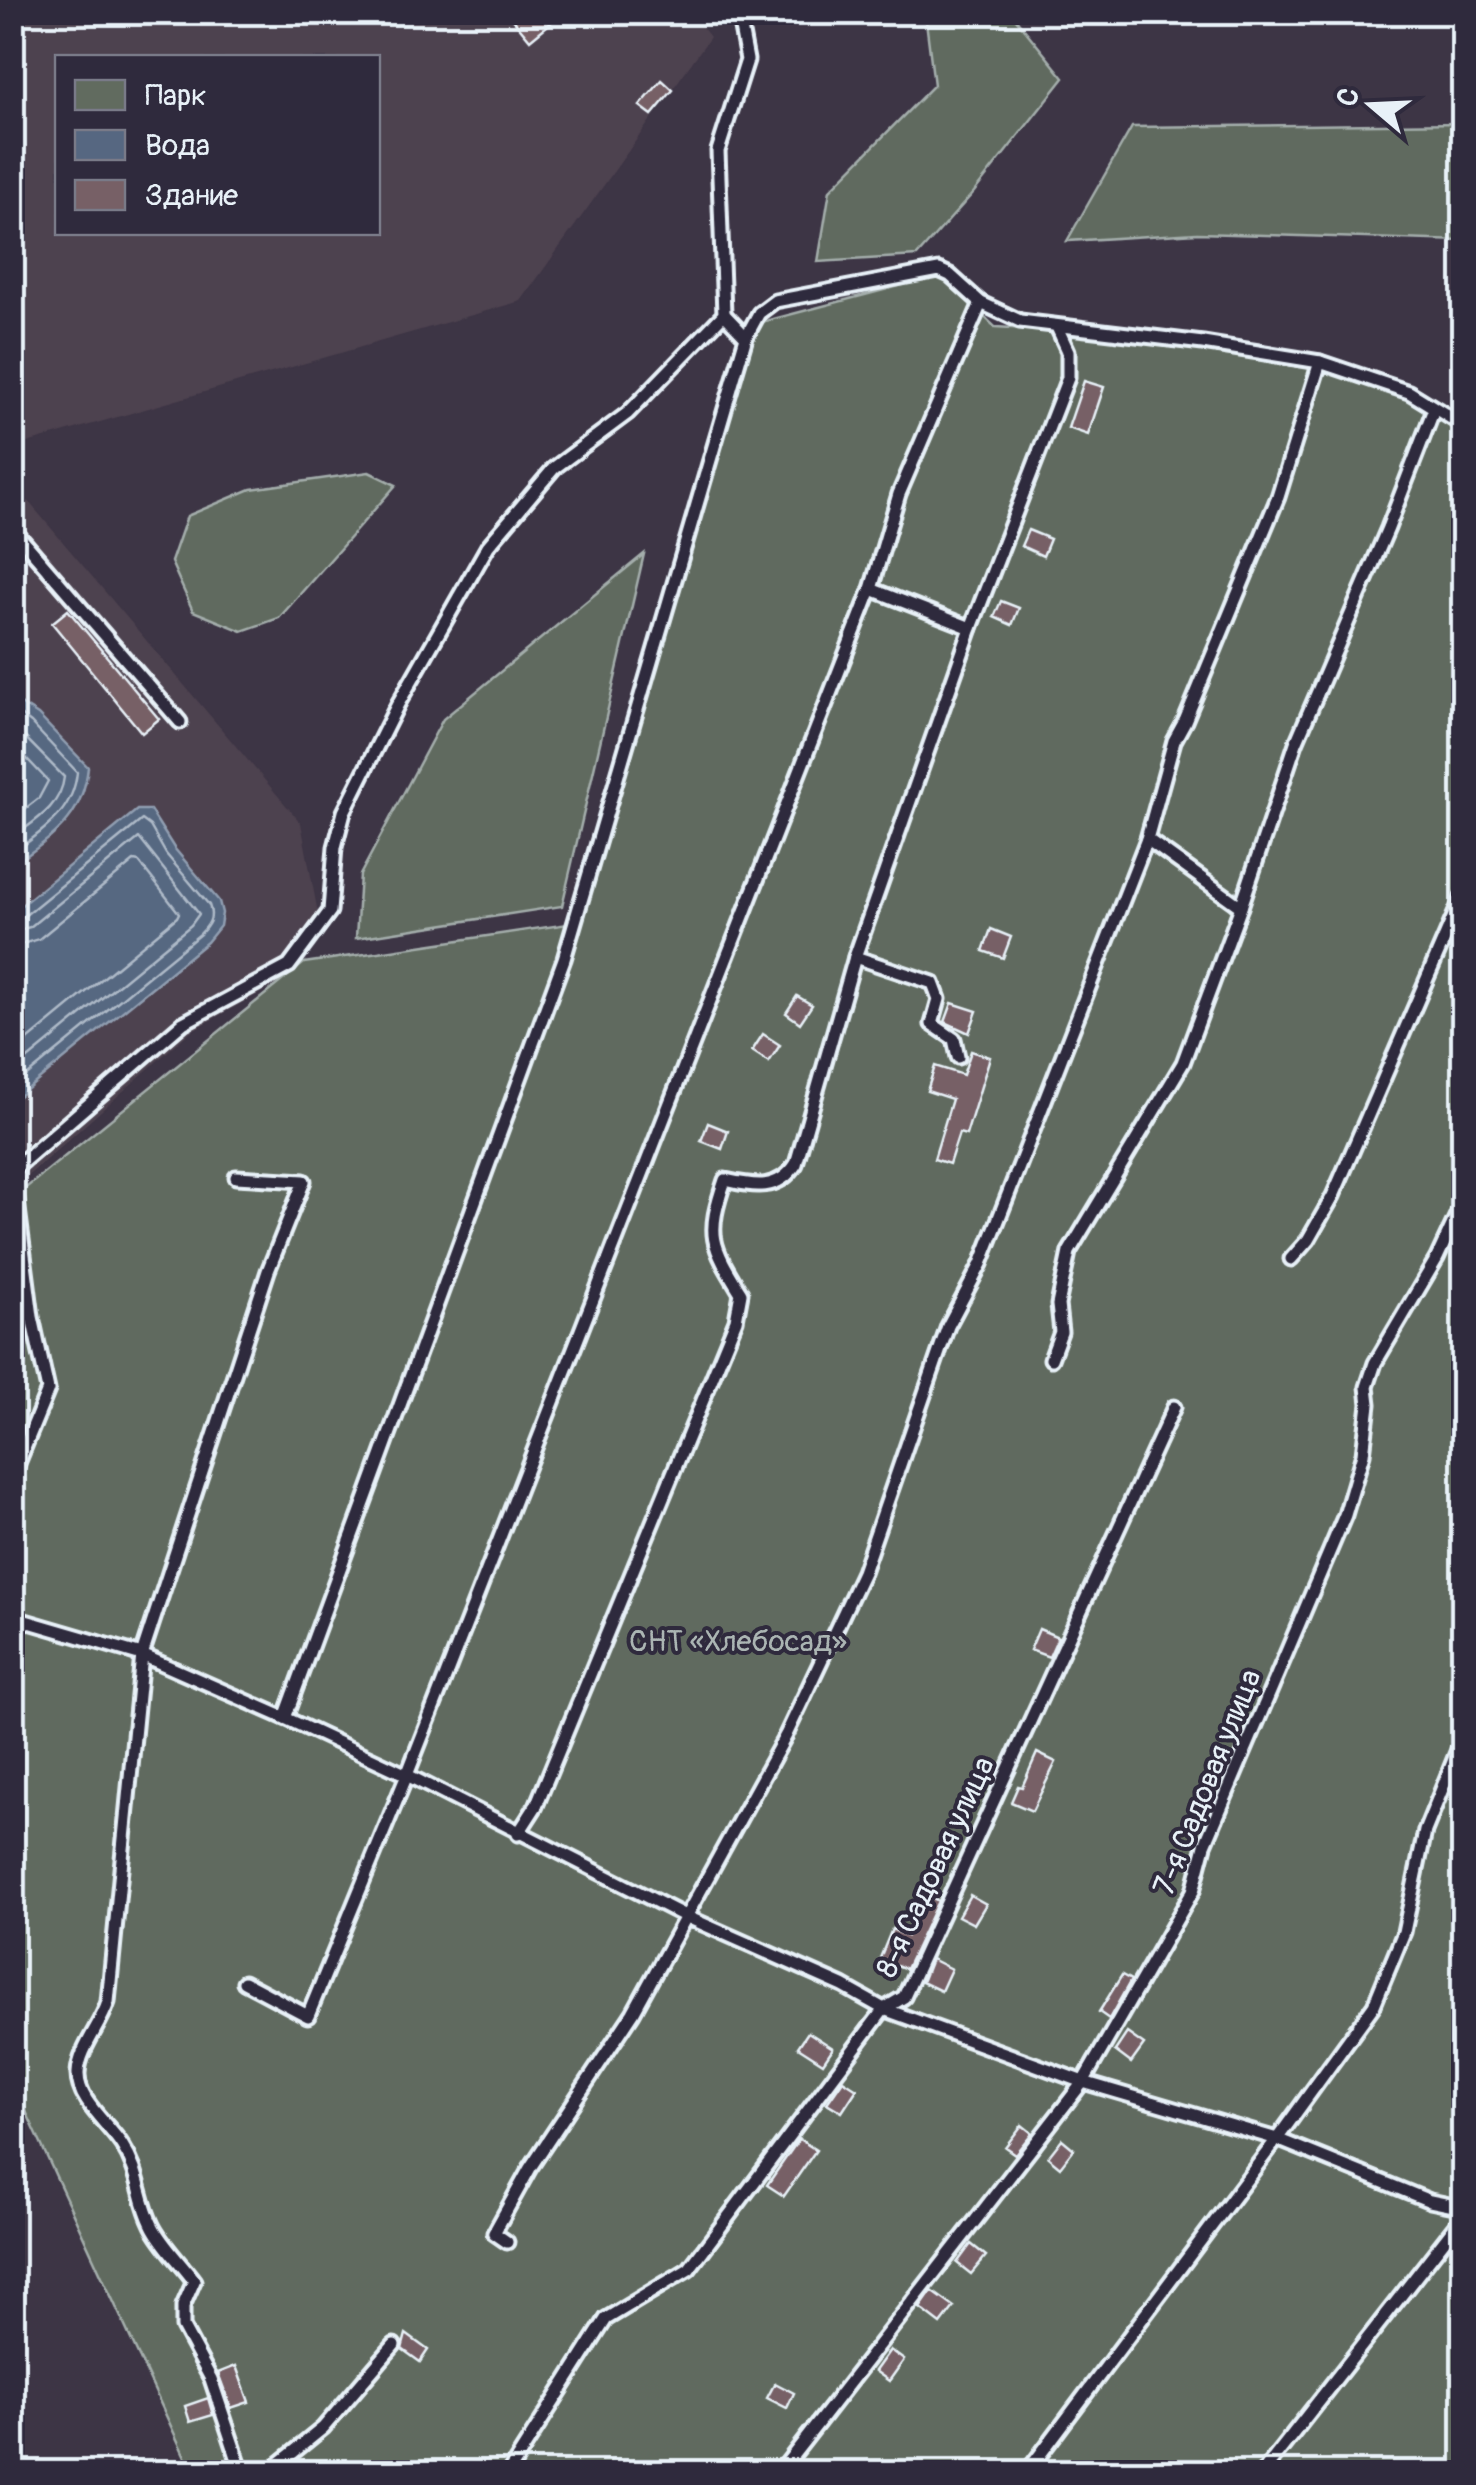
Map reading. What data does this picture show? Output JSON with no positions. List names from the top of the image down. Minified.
{"streets":{"lane":["7-я Садовая улица","8-я Садовая улица"]},"parks":["СНТ «Хлебосад»"],"legend":["Парк","Вода","Здание"],"north":"left"}
